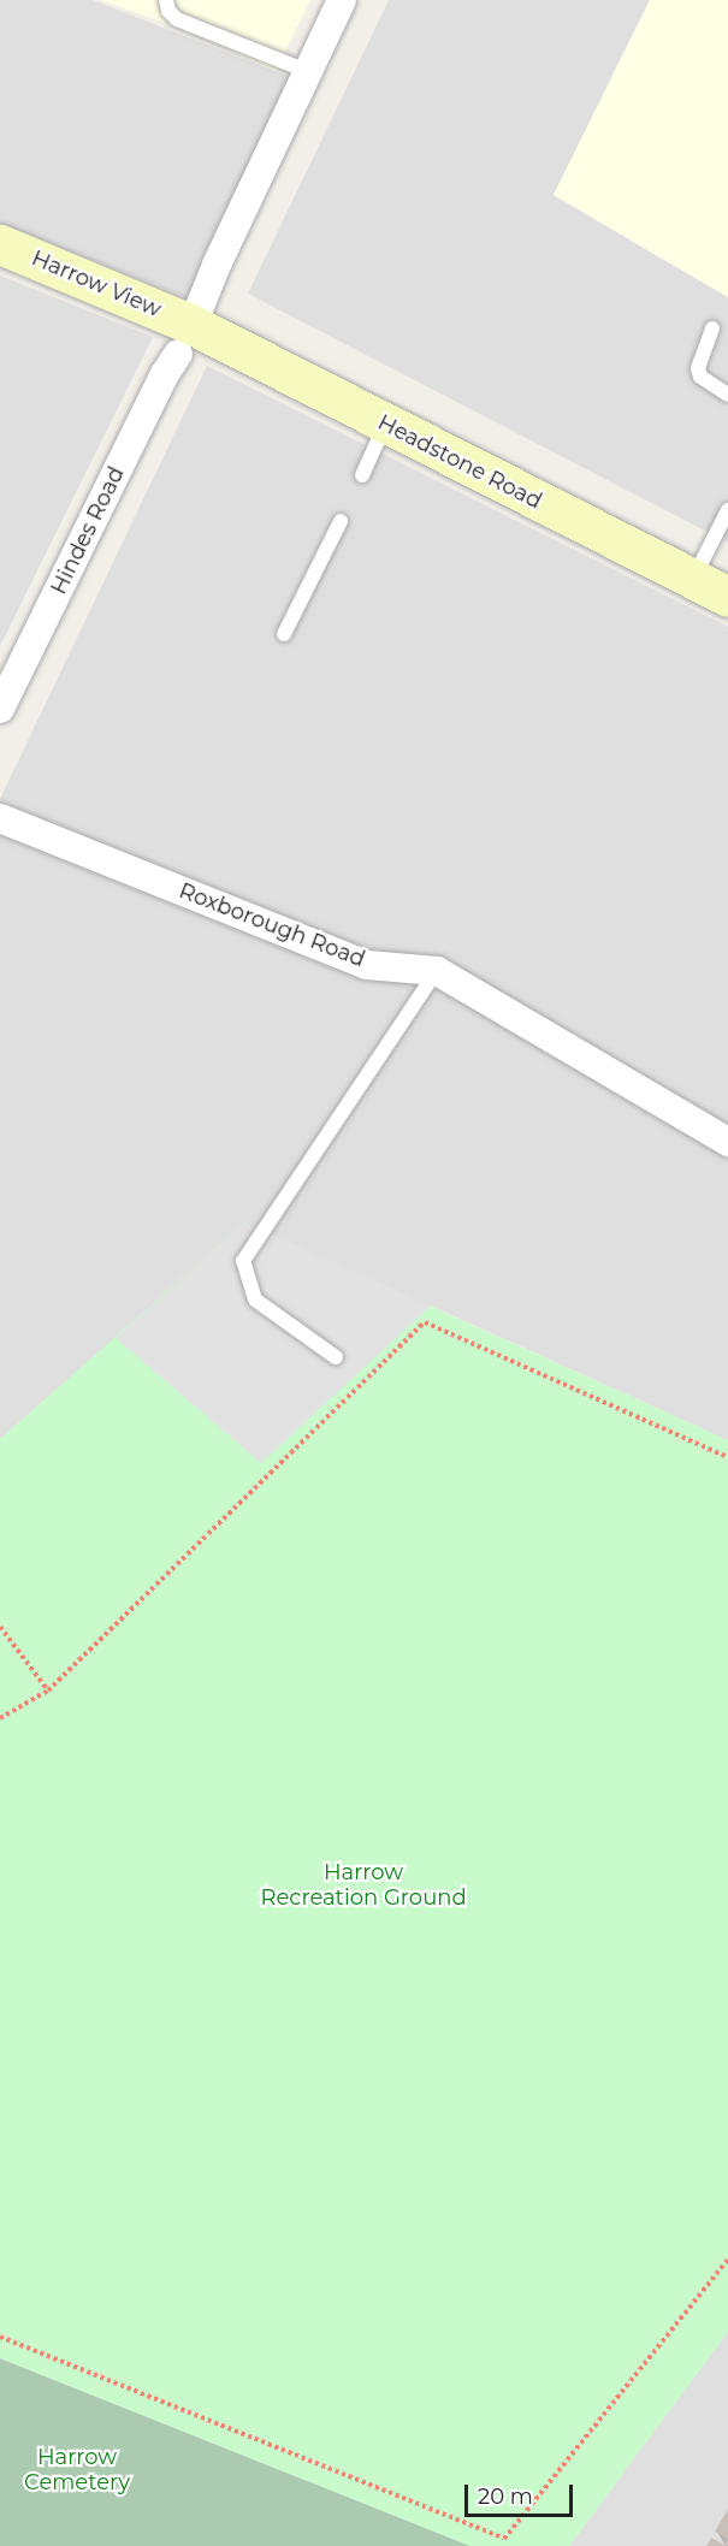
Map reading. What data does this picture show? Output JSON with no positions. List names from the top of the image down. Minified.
{"streets":{"street":["Harrow View","Headstone Road","Hindes Road","Roxborough Road"]},"crossings":[["Harrow View","Headstone Road"],["Harrow View","Hindes Road"],["Headstone Road","Hindes Road"]],"parks":["Harrow Recreation Ground","Harrow Cemetery"],"scale_bar":"20 m"}
